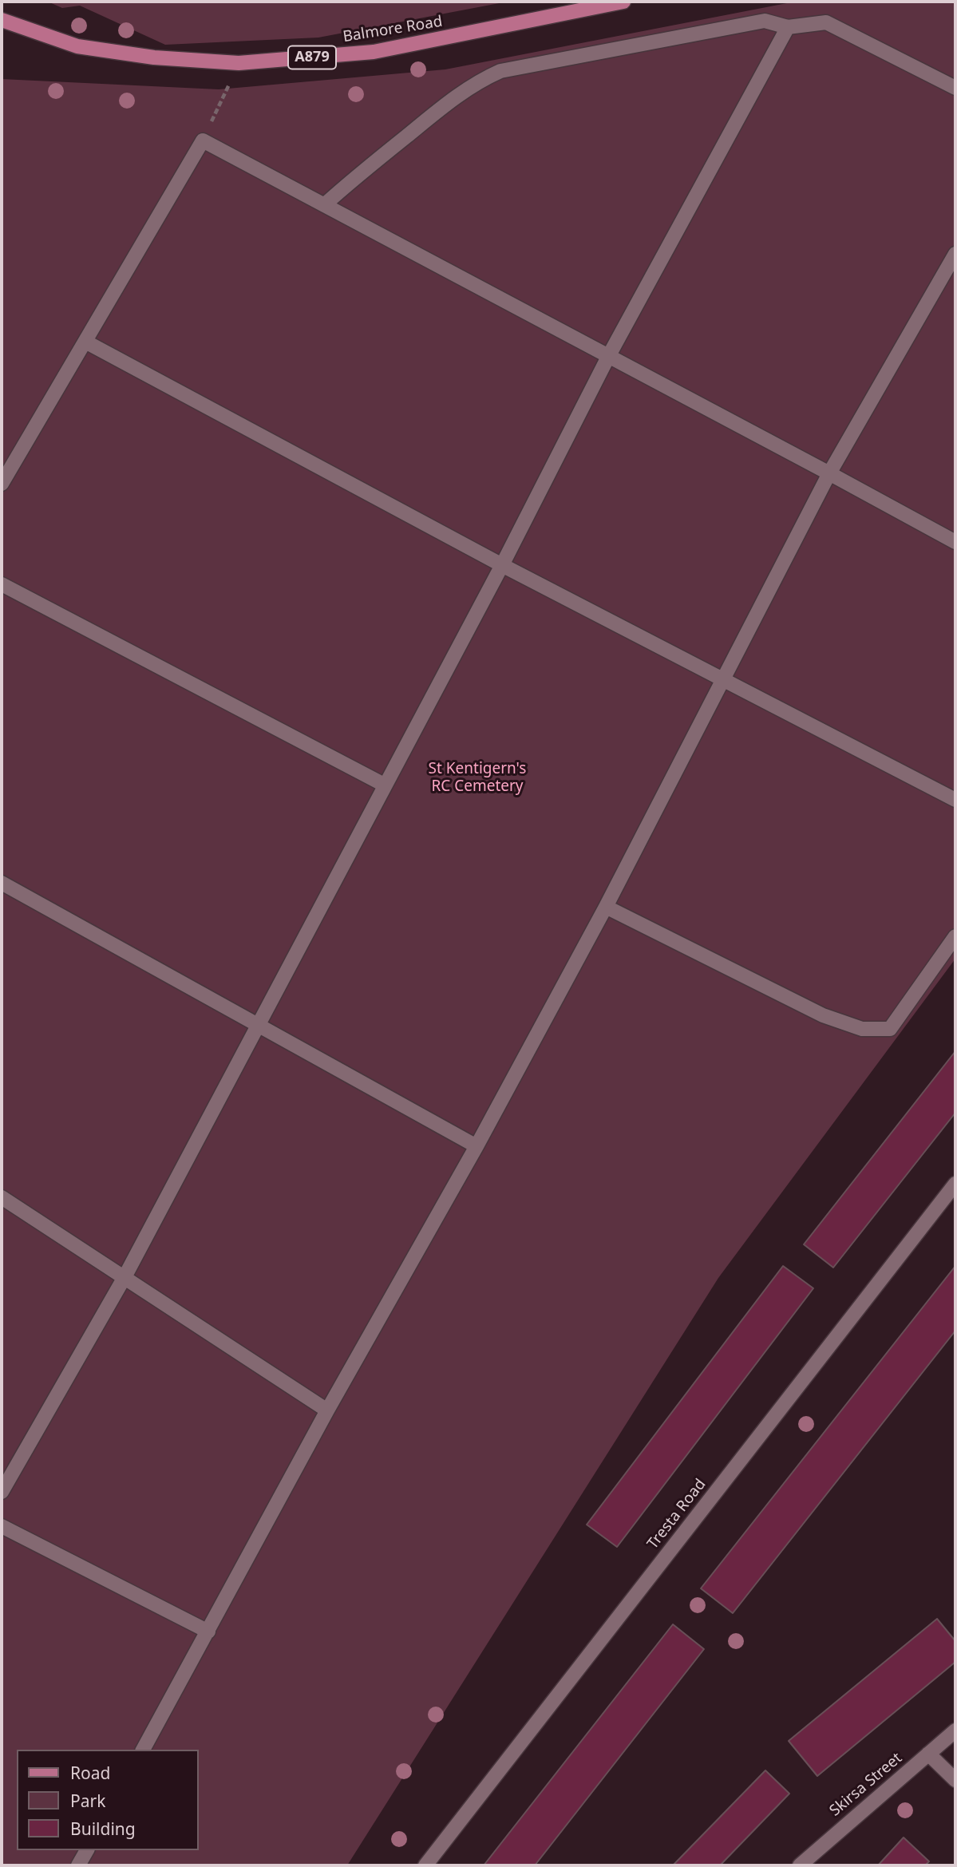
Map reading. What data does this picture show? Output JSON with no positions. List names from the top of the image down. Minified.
{"streets":{"main road":["Balmore Road","A879"],"street":["Tresta Road","Skirsa Street"]},"parks":["St Kentigern's RC Cemetery"],"legend":["Road","Park","Building"]}
